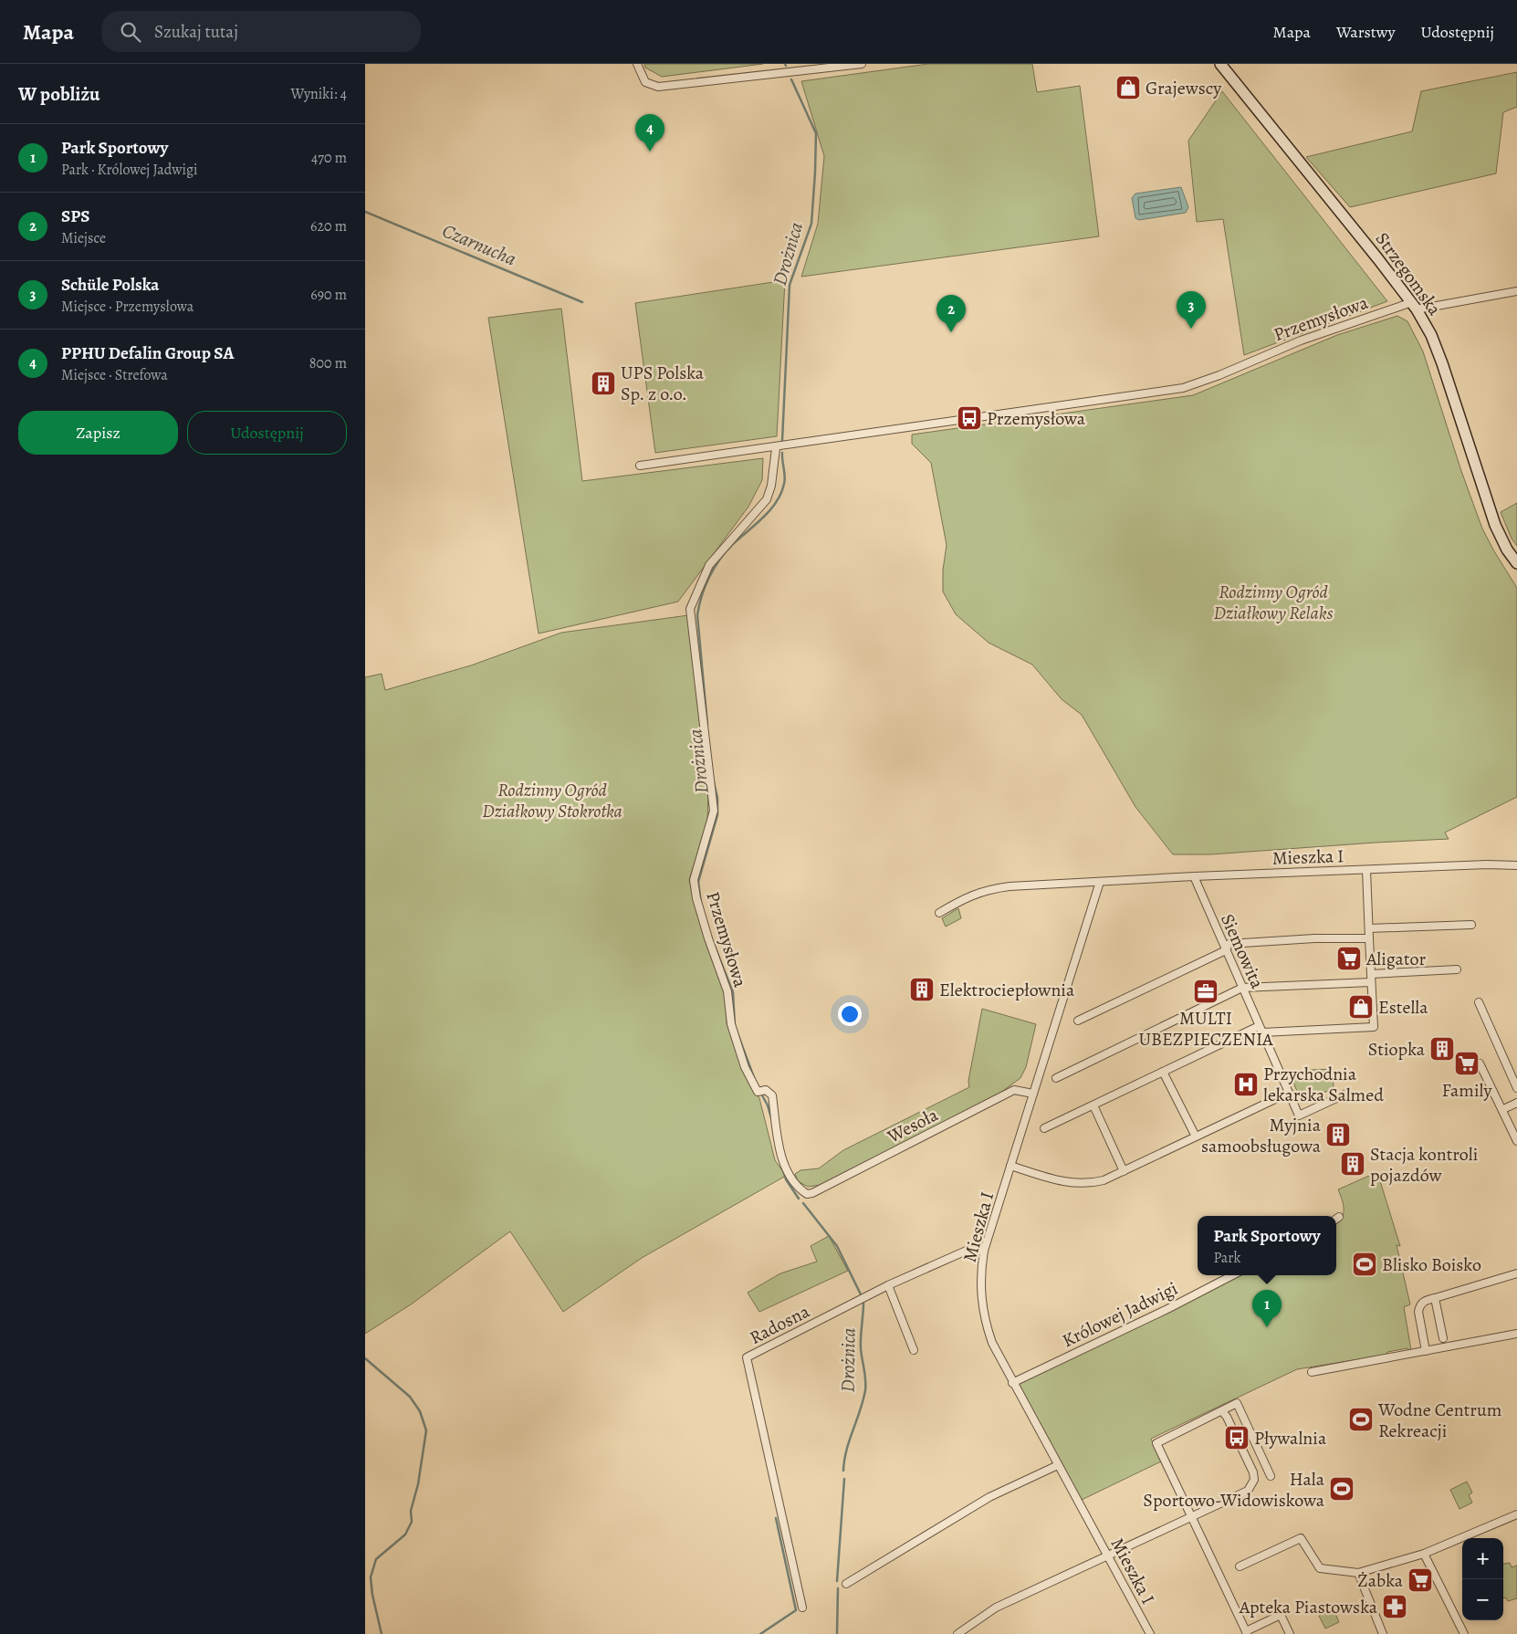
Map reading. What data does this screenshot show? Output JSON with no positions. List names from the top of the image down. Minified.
{"streets":{"main road":["Strzegomska"],"street":["Przemysłowa","Mieszka I","Siemowita","Wesoła","Królowej Jadwigi","Radosna"]},"crossings":[["Strzegomska","Przemysłowa"],["Przemysłowa","Wesoła"],["Mieszka I","Siemowita"],["Mieszka I","Wesoła"],["Mieszka I","Królowej Jadwigi"],["Mieszka I","Radosna"]],"water":["Czarnucha","Drożnica"],"parks":["Rodzinny Ogród Działkowy Relaks","Rodzinny Ogród Działkowy Stokrotka"],"places":{"shop":["Grajewscy","Estella"],"building":["UPS Polska Sp. z o.o.","Elektrociepłownia","Stiopka","Myjnia samoobsługowa","Stacja kontroli pojazdów"],"bus stop":["Przemysłowa","Pływalnia"],"supermarket":["Aligator","Family","Żabka"],"office":["MULTI UBEZPIECZENIA"],"hospital":["Przychodnia lekarska Salmed"],"sports":["Blisko Boisko","Wodne Centrum Rekreacji","Hala Sportowo-Widowiskowa"],"pharmacy":["Apteka Piastowska"]},"page":{"header":"Mapa","search":"Szukaj tutaj","nav":["Mapa","Warstwy","Udostępnij"],"heading":["W pobliżu","Wyniki: 4"],"pins":["4","3","2","1"],"list":[{"mark":"1","name":"Park Sportowy","note":"Park · Królowej Jadwigi","value":"470 m"},{"mark":"2","name":"SPS","note":"Miejsce","value":"620 m"},{"mark":"3","name":"Schüle Polska","note":"Miejsce · Przemysłowa","value":"690 m"},{"mark":"4","name":"PPHU Defalin Group SA","note":"Miejsce · Strefowa","value":"800 m"}],"buttons":["Zapisz","Udostępnij"],"popup":["Park Sportowy","Park"],"map_buttons":["+","−"]}}
